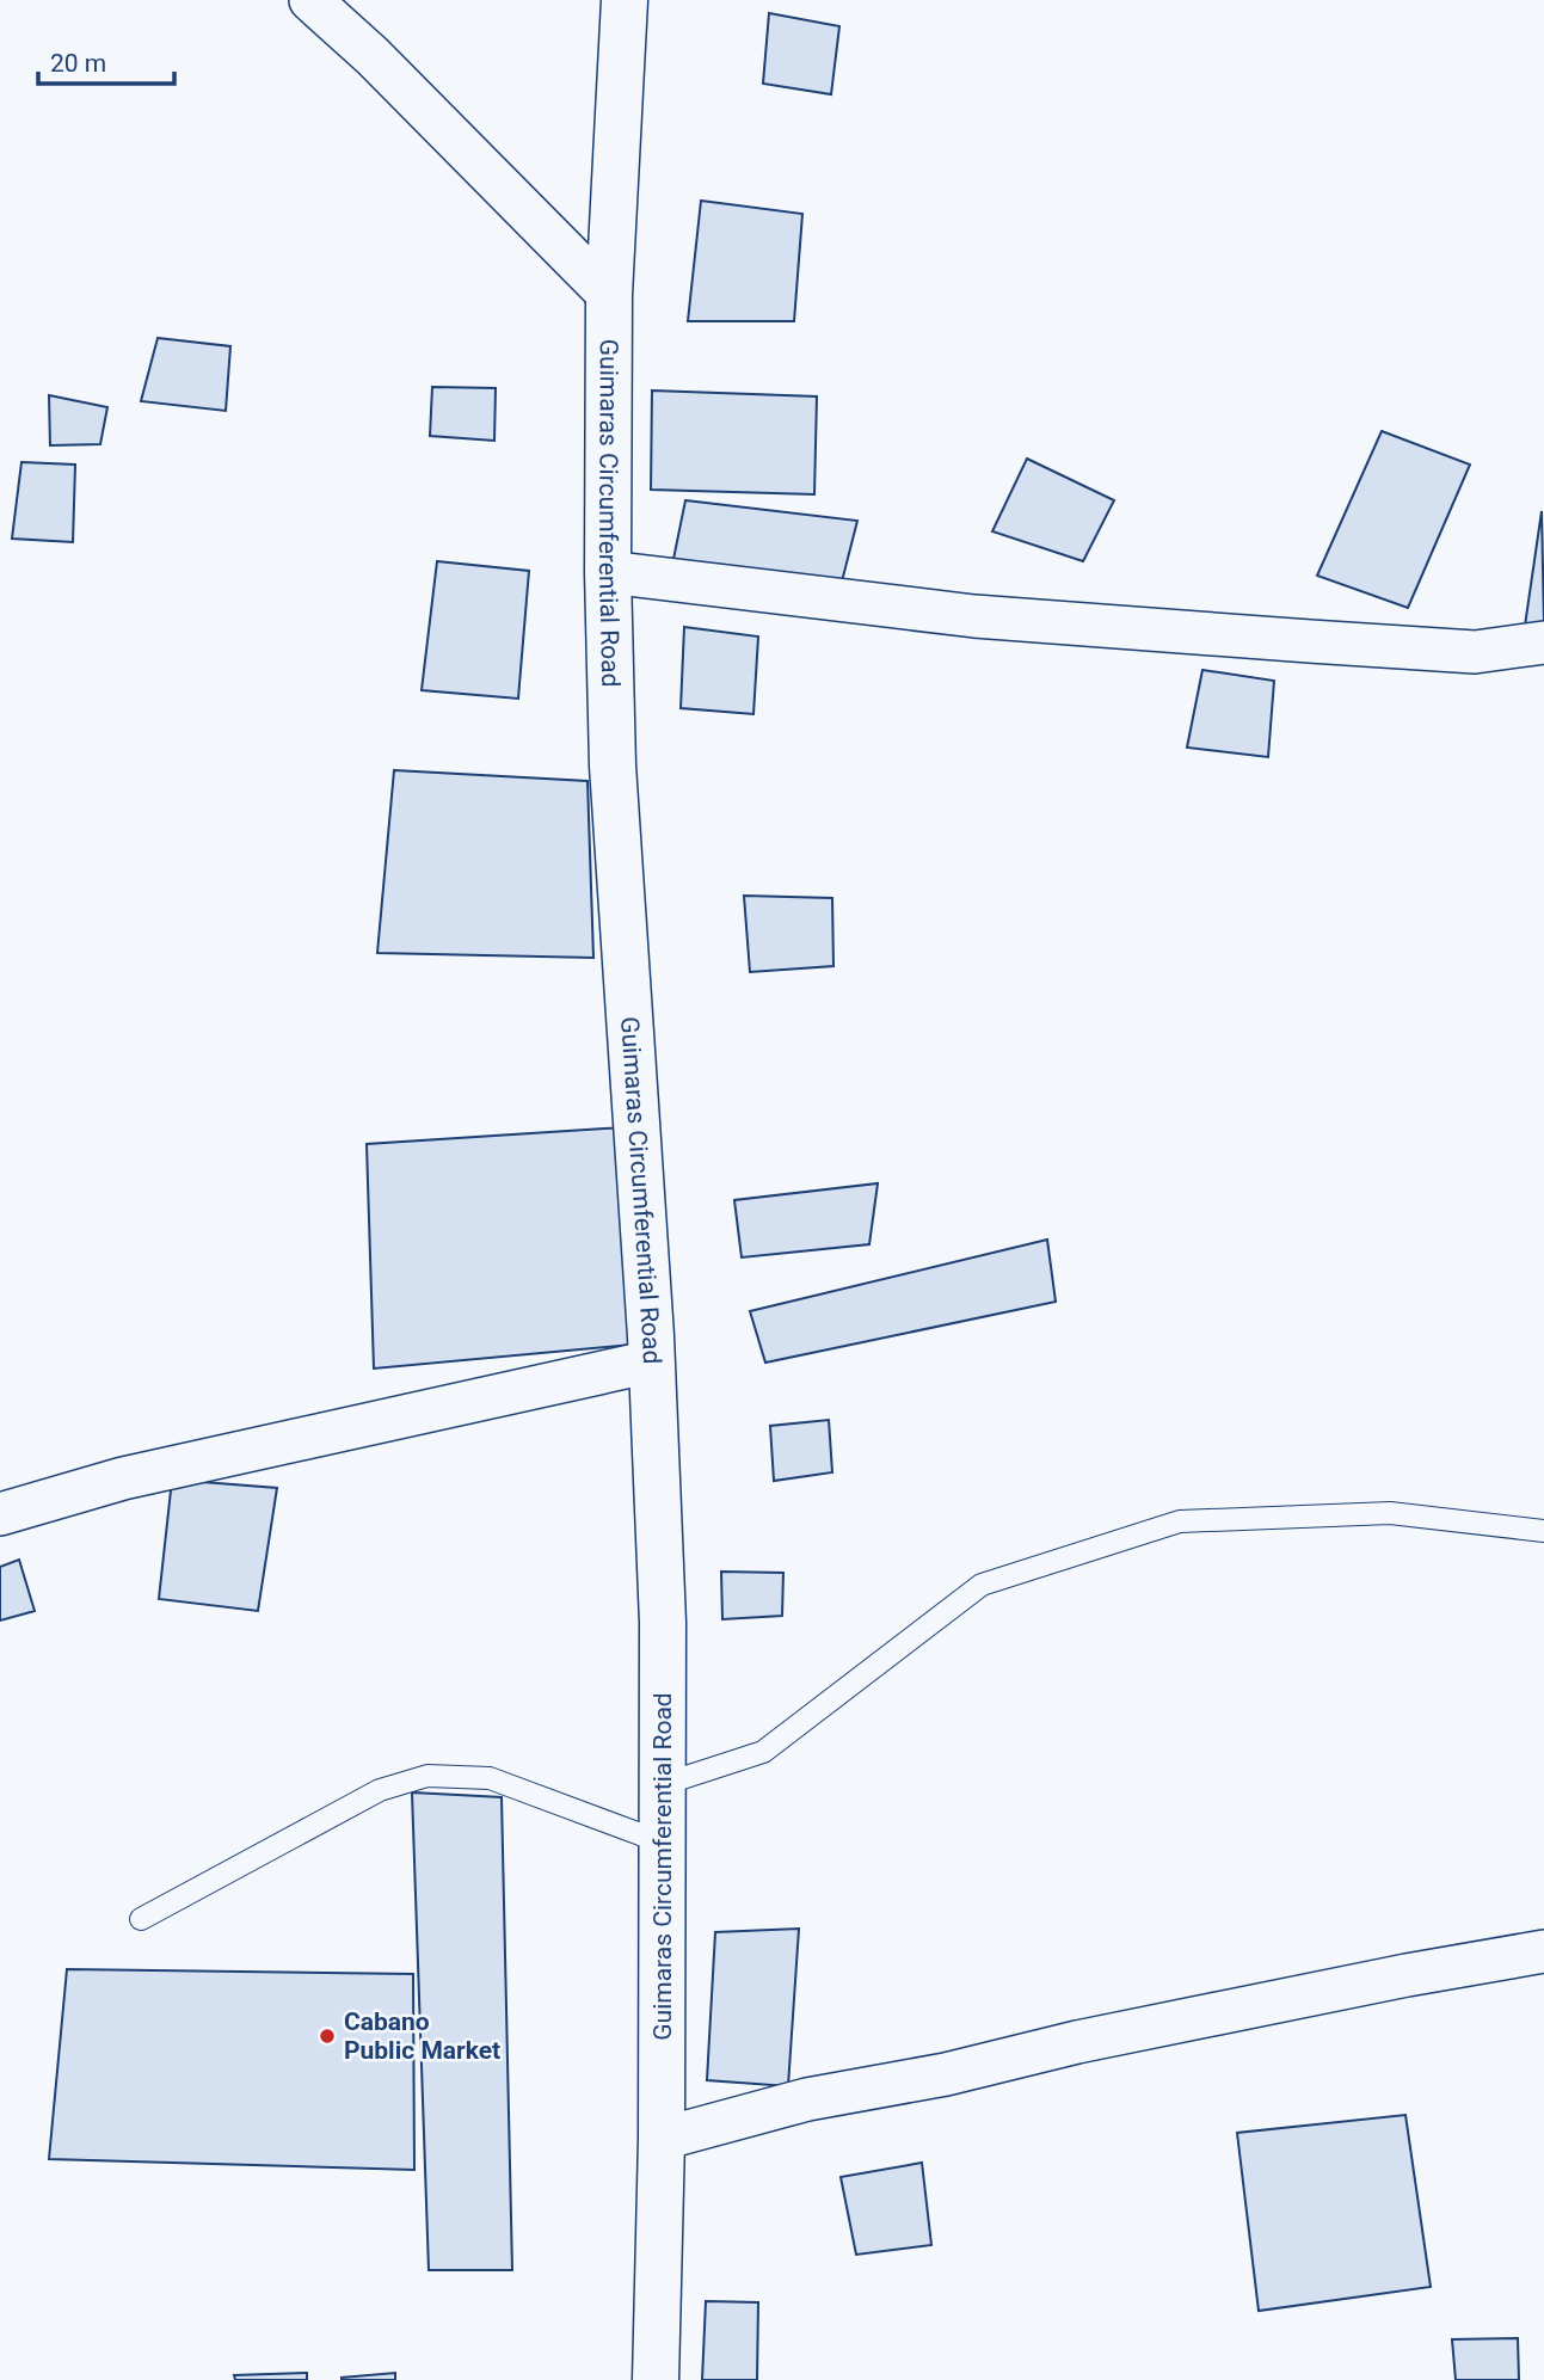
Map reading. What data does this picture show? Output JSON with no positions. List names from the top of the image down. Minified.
{"streets":{"main road":["Guimaras Circumferential Road"]},"places":["Cabano Public Market"],"scale_bar":"20 m"}
